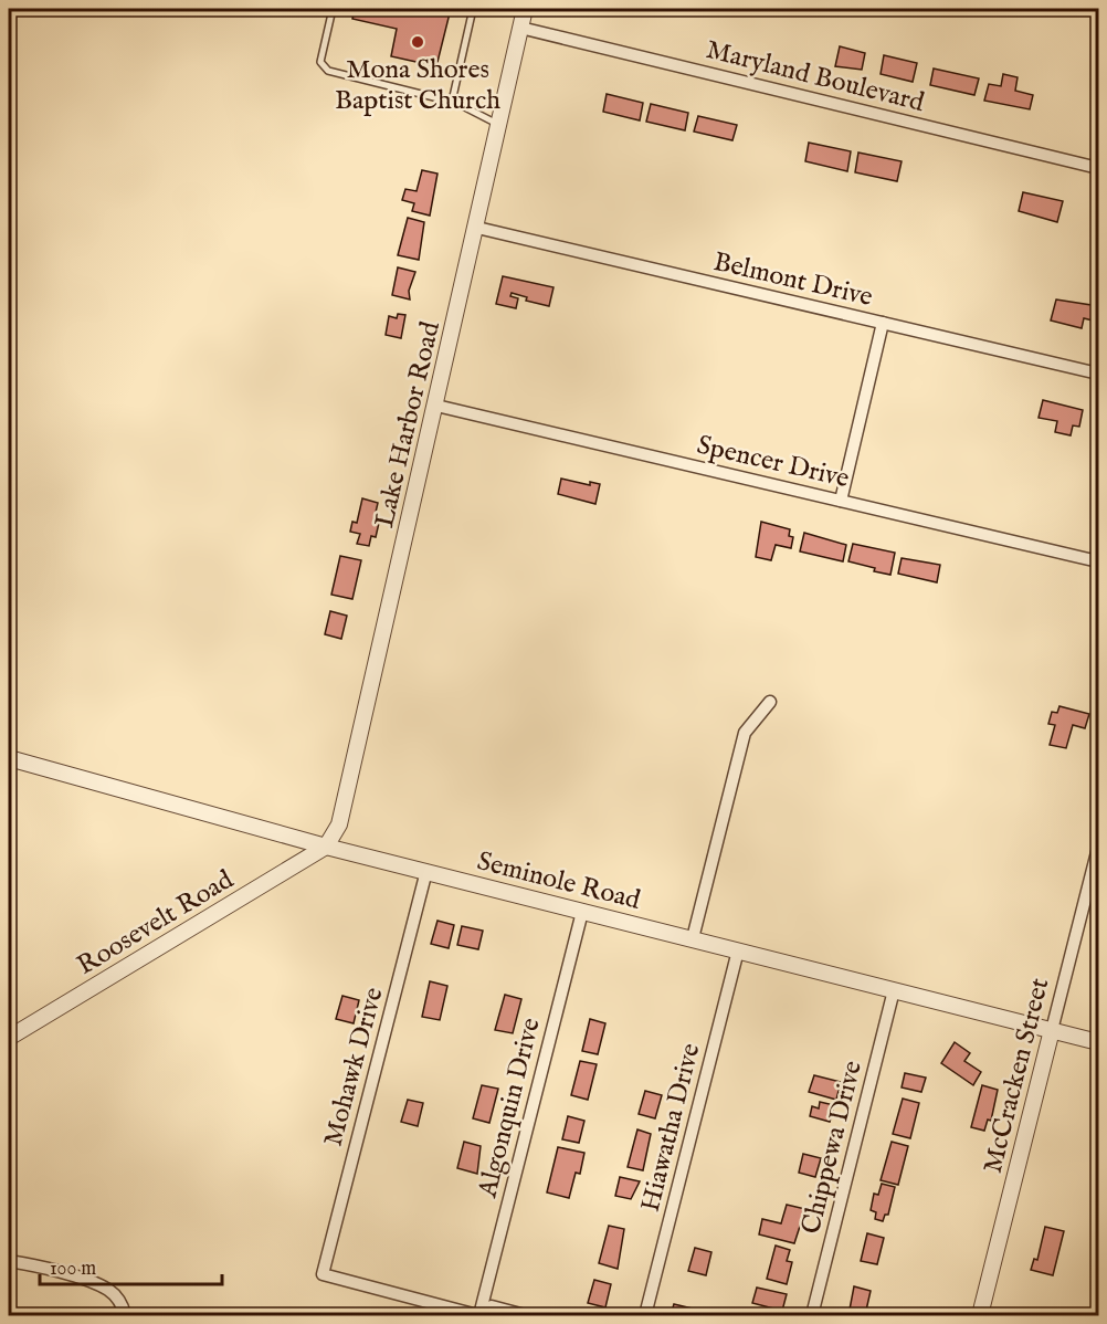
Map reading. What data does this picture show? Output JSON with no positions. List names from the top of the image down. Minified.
{"streets":{"street":["Maryland Boulevard","Belmont Drive","Lake Harbor Road","Spencer Drive","Seminole Road","Roosevelt Road","Mohawk Drive","McCracken Street","Algonquin Drive","Hiawatha Drive","Chippewa Drive"]},"crossings":[["Maryland Boulevard","Lake Harbor Road"],["Belmont Drive","Lake Harbor Road"],["Lake Harbor Road","Spencer Drive"],["Lake Harbor Road","Seminole Road"],["Lake Harbor Road","Roosevelt Road"],["Seminole Road","Roosevelt Road"],["Seminole Road","Mohawk Drive"],["Seminole Road","McCracken Street"],["Seminole Road","Algonquin Drive"],["Seminole Road","Hiawatha Drive"],["Seminole Road","Chippewa Drive"],["Mohawk Drive","Algonquin Drive"]],"places":["Mona Shores Baptist Church"],"scale_bar":"100 m"}
